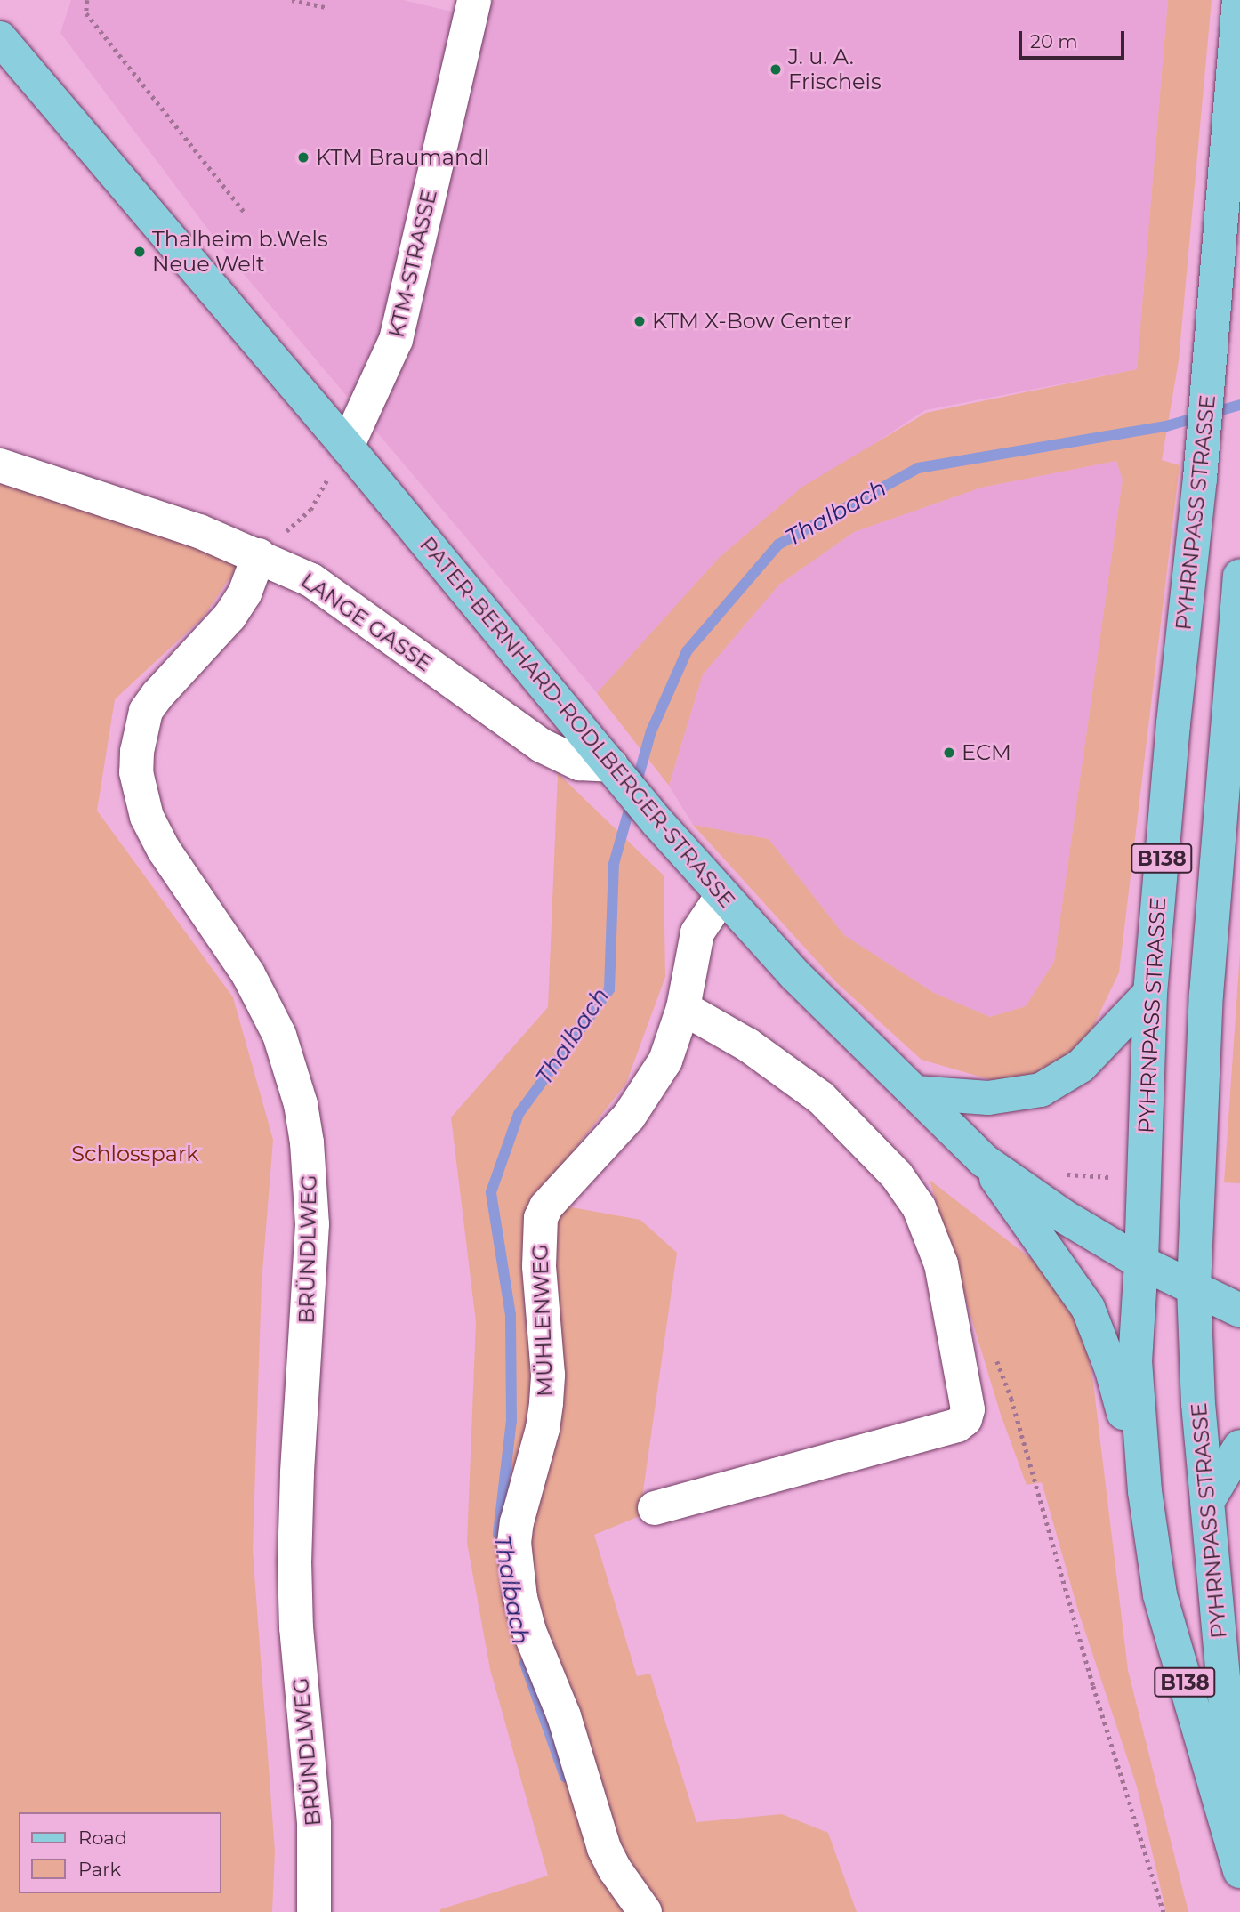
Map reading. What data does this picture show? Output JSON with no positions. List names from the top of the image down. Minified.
{"streets":{"main road":["PYHRNPASS STRASSE","PATER-BERNHARD-RODLBERGER-STRASSE","B138"],"street":["KTM-STRASSE","LANGE GASSE","BRÜNDLWEG","MÜHLENWEG"]},"crossings":[["KTM-STRASSE","PATER-BERNHARD-RODLBERGER-STRASSE"],["PYHRNPASS STRASSE","PATER-BERNHARD-RODLBERGER-STRASSE"],["LANGE GASSE","PATER-BERNHARD-RODLBERGER-STRASSE"],["LANGE GASSE","BRÜNDLWEG"],["PATER-BERNHARD-RODLBERGER-STRASSE","MÜHLENWEG"]],"water":["Thalbach"],"parks":["Schlosspark"],"places":["J. u. A. Frischeis","KTM Braumandl","Thalheim b.Wels Neue Welt","KTM X-Bow Center","ECM"],"legend":["Road","Park"],"scale_bar":"20 m"}
